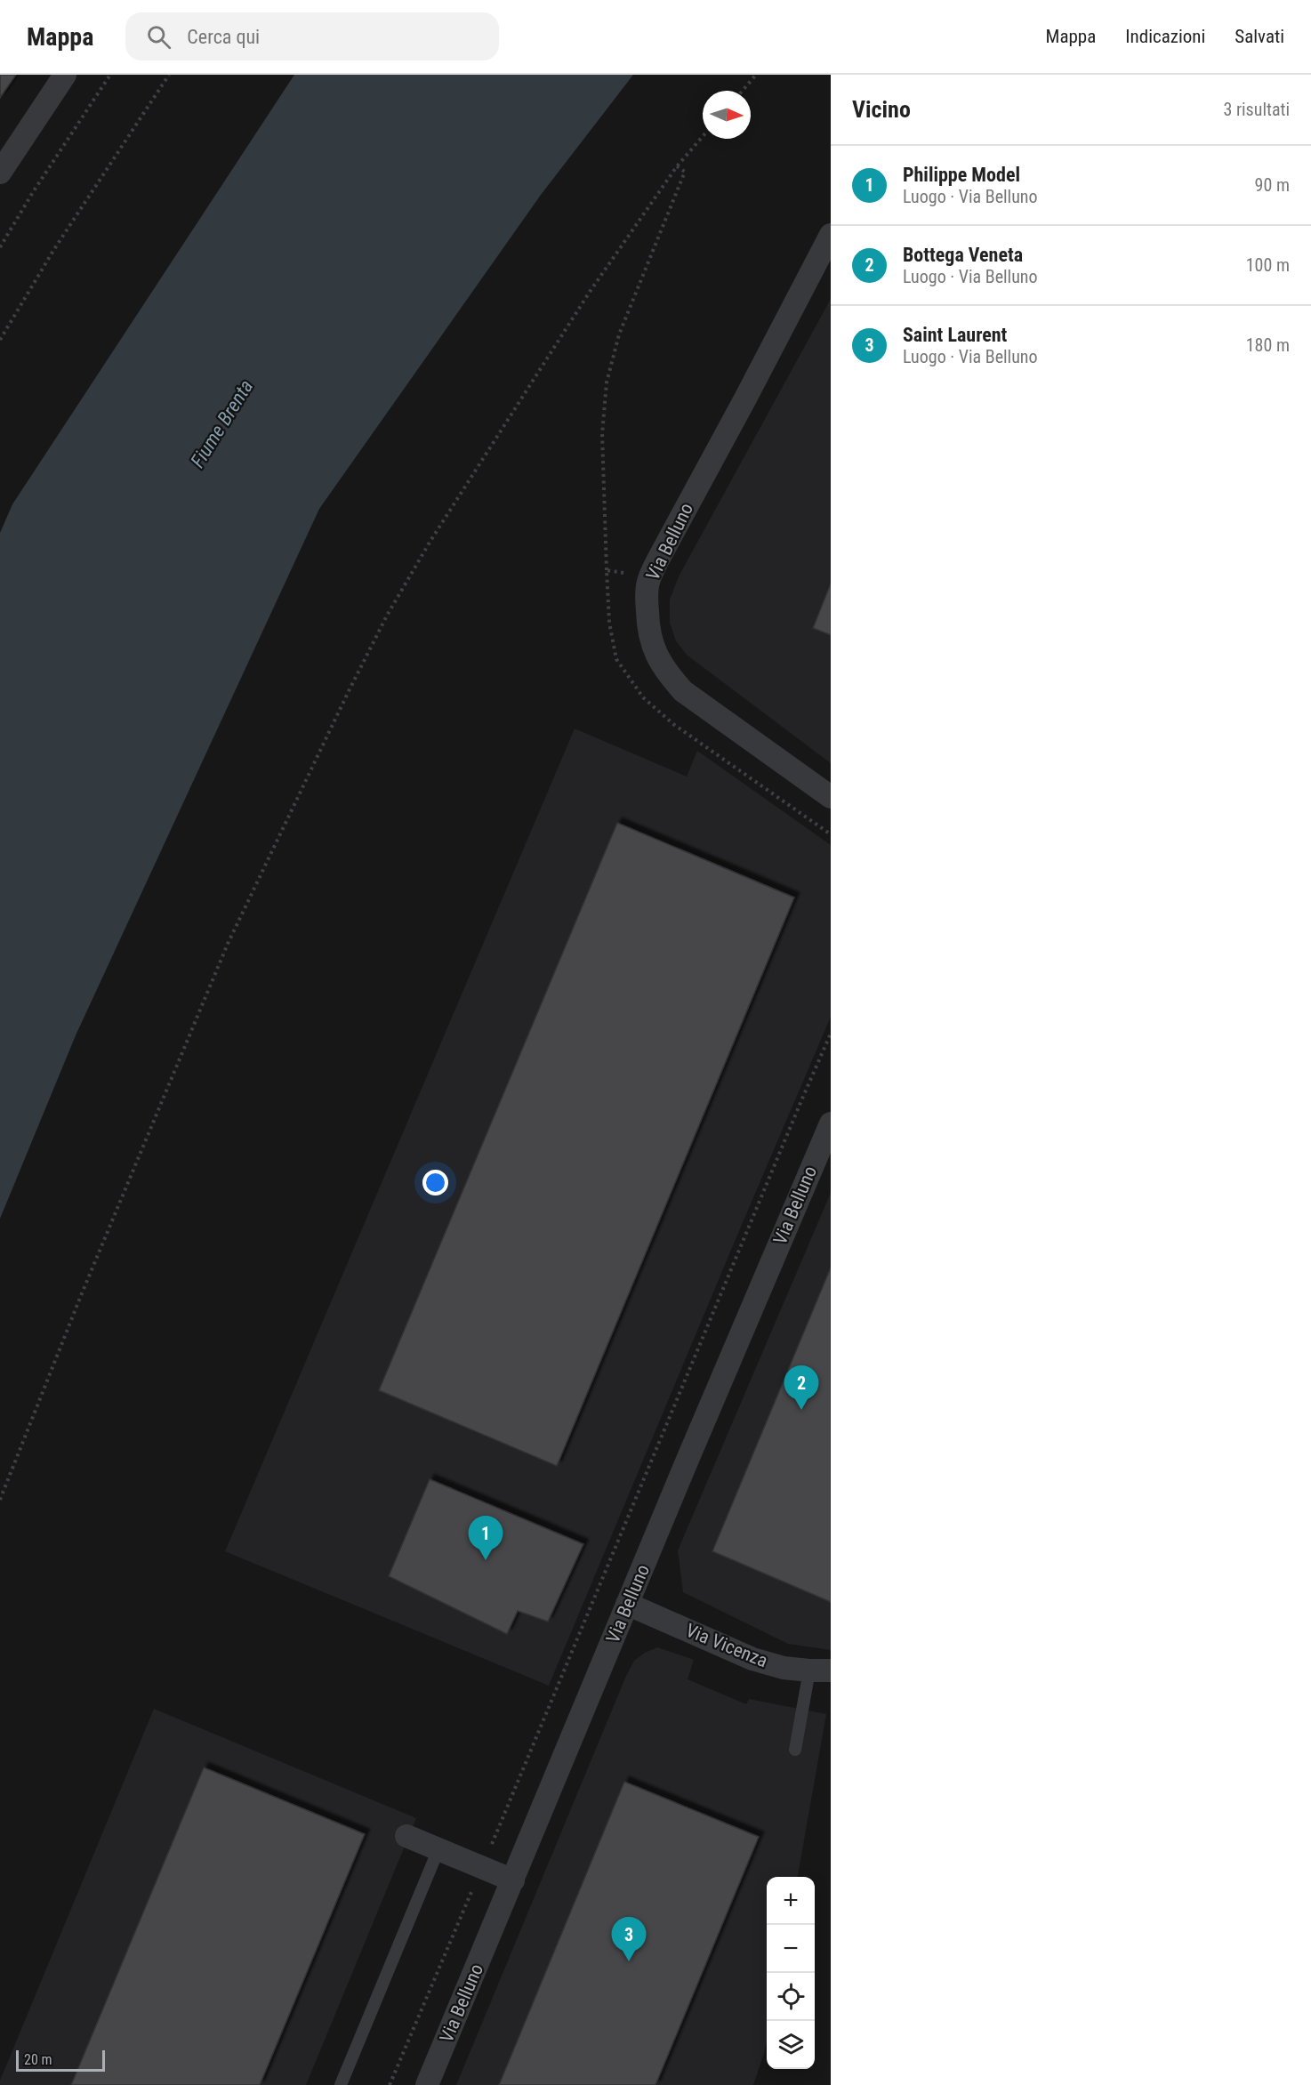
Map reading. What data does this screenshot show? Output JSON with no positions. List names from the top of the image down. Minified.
{"streets":{"street":["Via Belluno","Via Vicenza"]},"crossings":[["Via Belluno","Via Vicenza"]],"water":["Fiume Brenta"],"scale_bar":"20 m","north":"right","page":{"header":"Mappa","search":"Cerca qui","nav":["Mappa","Indicazioni","Salvati"],"heading":["Vicino","3 risultati"],"list":[{"mark":"1","name":"Philippe Model","note":"Luogo · Via Belluno","value":"90 m"},{"mark":"2","name":"Bottega Veneta","note":"Luogo · Via Belluno","value":"100 m"},{"mark":"3","name":"Saint Laurent","note":"Luogo · Via Belluno","value":"180 m"}],"pins":["2","1","3"],"map_buttons":["+","−"],"scale":"20 m"}}
